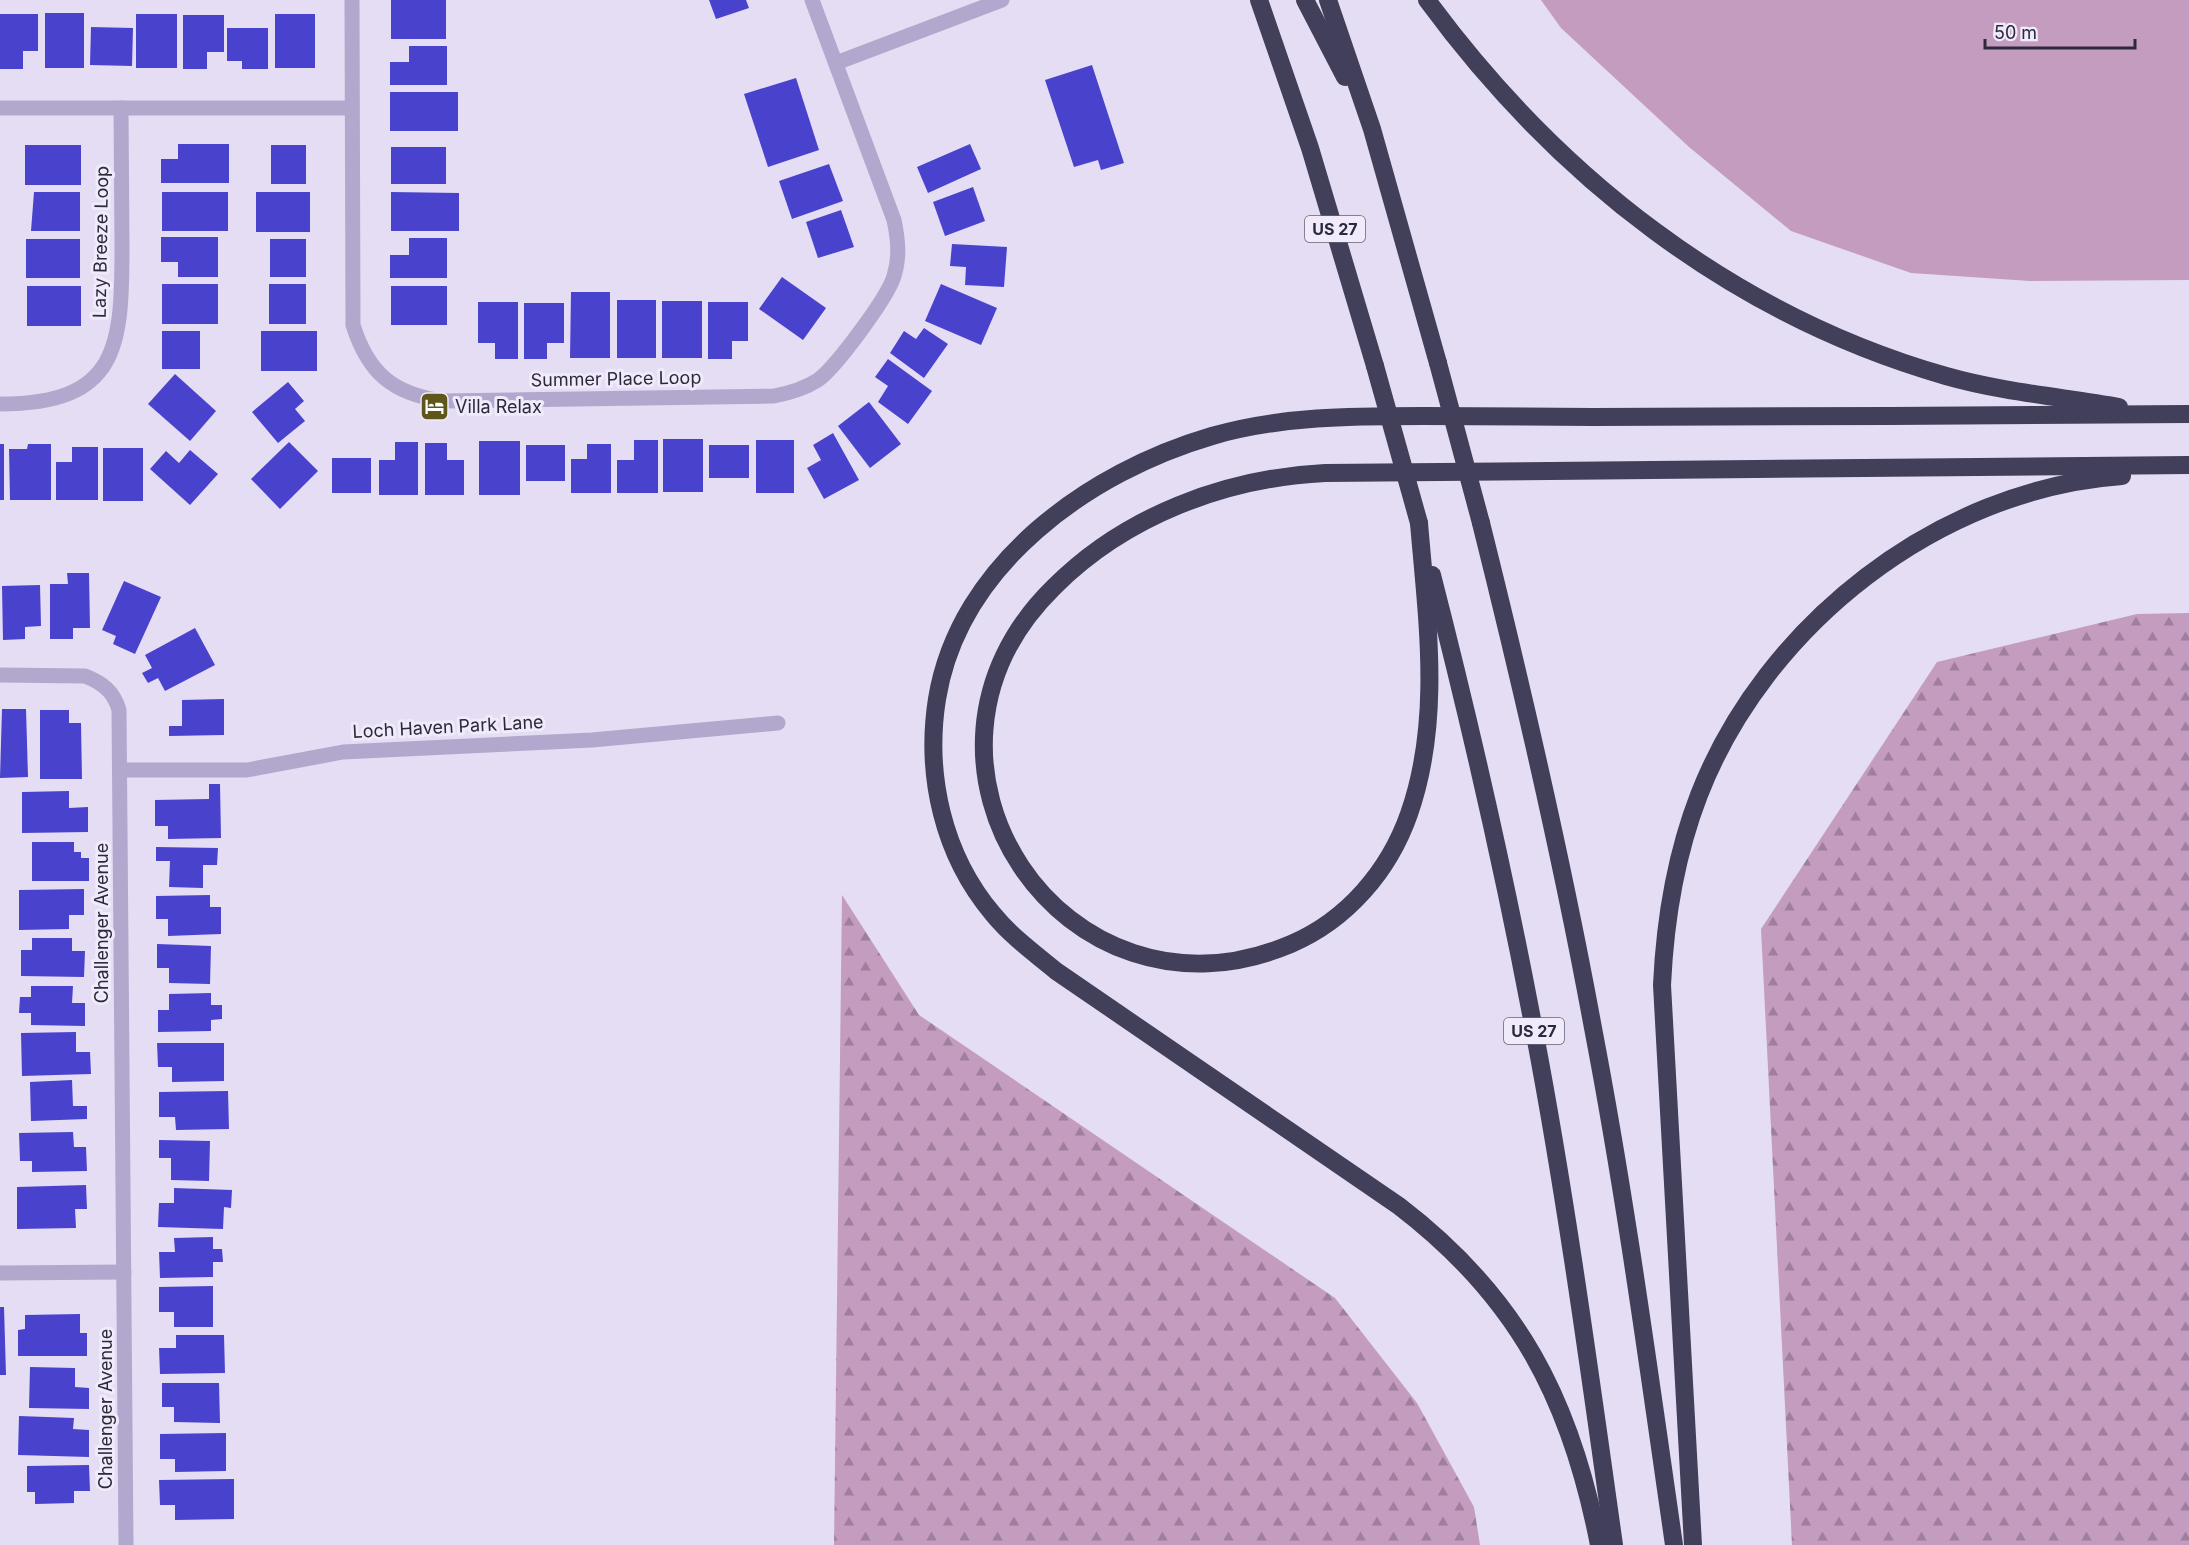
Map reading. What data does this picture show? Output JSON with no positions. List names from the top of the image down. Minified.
{"streets":{"highway":["US 27"],"street":["Lazy Breeze Loop","Summer Place Loop","Loch Haven Park Lane","Challenger Avenue"]},"crossings":[["Loch Haven Park Lane","Challenger Avenue"]],"places":{"hotel":["Villa Relax"]},"scale_bar":"50 m"}
